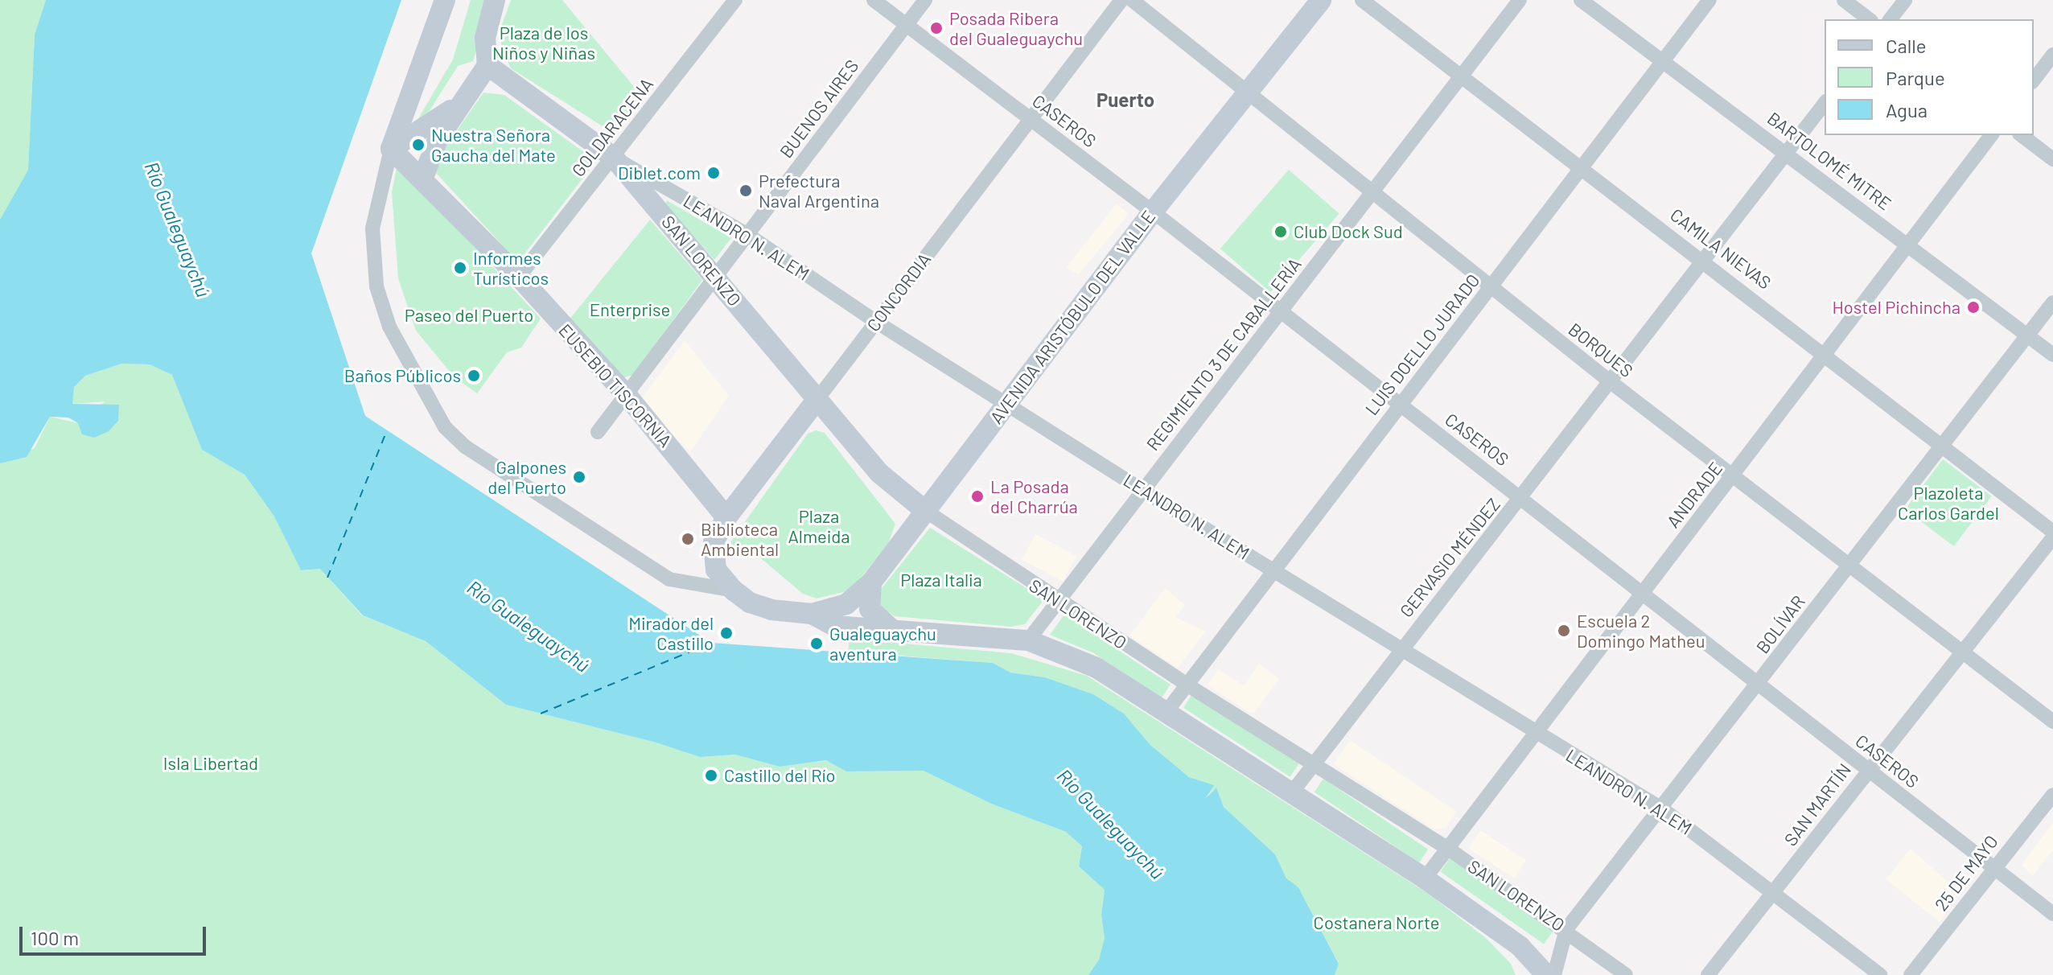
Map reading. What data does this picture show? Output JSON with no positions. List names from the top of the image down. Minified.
{"streets":{"main road":["LEANDRO N. ALEM","SAN LORENZO","CONCORDIA","AVENIDA ARISTÓBULO DEL VALLE","EUSEBIO TISCORNIA"],"street":["BUENOS AIRES","CASEROS","GOLDARACENA","BARTOLOMÉ MITRE","CAMILA NIEVAS","LUIS DOELLO JURADO","BORQUES","REGIMIENTO 3 DE CABALLERÍA","ANDRADE","GERVASIO MÉNDEZ","BOLÍVAR","SAN MARTÍN","25 DE MAYO"]},"crossings":[["BUENOS AIRES","CASEROS"],["BUENOS AIRES","LEANDRO N. ALEM"],["BUENOS AIRES","SAN LORENZO"],["BUENOS AIRES","EUSEBIO TISCORNIA"],["CASEROS","CONCORDIA"],["CASEROS","AVENIDA ARISTÓBULO DEL VALLE"],["CASEROS","LUIS DOELLO JURADO"],["CASEROS","REGIMIENTO 3 DE CABALLERÍA"],["CASEROS","ANDRADE"],["CASEROS","GERVASIO MÉNDEZ"],["CASEROS","BOLÍVAR"],["CASEROS","SAN MARTÍN"],["CASEROS","25 DE MAYO"],["GOLDARACENA","LEANDRO N. ALEM"],["GOLDARACENA","SAN LORENZO"],["GOLDARACENA","EUSEBIO TISCORNIA"],["BARTOLOMÉ MITRE","LUIS DOELLO JURADO"],["BARTOLOMÉ MITRE","ANDRADE"],["BARTOLOMÉ MITRE","GERVASIO MÉNDEZ"],["BARTOLOMÉ MITRE","BOLÍVAR"],["LEANDRO N. ALEM","SAN LORENZO"],["LEANDRO N. ALEM","CONCORDIA"],["LEANDRO N. ALEM","AVENIDA ARISTÓBULO DEL VALLE"],["LEANDRO N. ALEM","LUIS DOELLO JURADO"],["LEANDRO N. ALEM","REGIMIENTO 3 DE CABALLERÍA"],["LEANDRO N. ALEM","ANDRADE"],["LEANDRO N. ALEM","GERVASIO MÉNDEZ"],["LEANDRO N. ALEM","BOLÍVAR"],["LEANDRO N. ALEM","SAN MARTÍN"],["CAMILA NIEVAS","LUIS DOELLO JURADO"],["CAMILA NIEVAS","REGIMIENTO 3 DE CABALLERÍA"],["CAMILA NIEVAS","ANDRADE"],["CAMILA NIEVAS","GERVASIO MÉNDEZ"],["CAMILA NIEVAS","BOLÍVAR"],["SAN LORENZO","CONCORDIA"],["SAN LORENZO","AVENIDA ARISTÓBULO DEL VALLE"],["SAN LORENZO","LUIS DOELLO JURADO"],["SAN LORENZO","REGIMIENTO 3 DE CABALLERÍA"],["SAN LORENZO","ANDRADE"],["SAN LORENZO","GERVASIO MÉNDEZ"],["SAN LORENZO","BOLÍVAR"],["CONCORDIA","EUSEBIO TISCORNIA"],["AVENIDA ARISTÓBULO DEL VALLE","BORQUES"],["LUIS DOELLO JURADO","BORQUES"],["BORQUES","REGIMIENTO 3 DE CABALLERÍA"],["BORQUES","ANDRADE"],["BORQUES","GERVASIO MÉNDEZ"],["BORQUES","BOLÍVAR"],["BORQUES","SAN MARTÍN"]],"districts":["Puerto"],"water":["Río Gualeguaychú"],"parks":["Plaza de los Niños y Niñas","Enterprise","Paseo del Puerto","Plazoleta Carlos Gardel","Plaza Almeida","Plaza Italia","Isla Libertad","Costanera Norte"],"places":["Posada Ribera del Gualeguaychu","Nuestra Señora Gaucha del Mate","Diblet.com","Prefectura Naval Argentina","Club Dock Sud","Informes Turísticos","Hostel Pichincha","Baños Públicos","Galpones del Puerto","La Posada del Charrúa","Biblioteca Ambiental","Escuela 2 Domingo Matheu","Mirador del Castillo","Gualeguaychu aventura","Castillo del Río"],"legend":["Calle","Parque","Agua"],"scale_bar":"100 m"}
